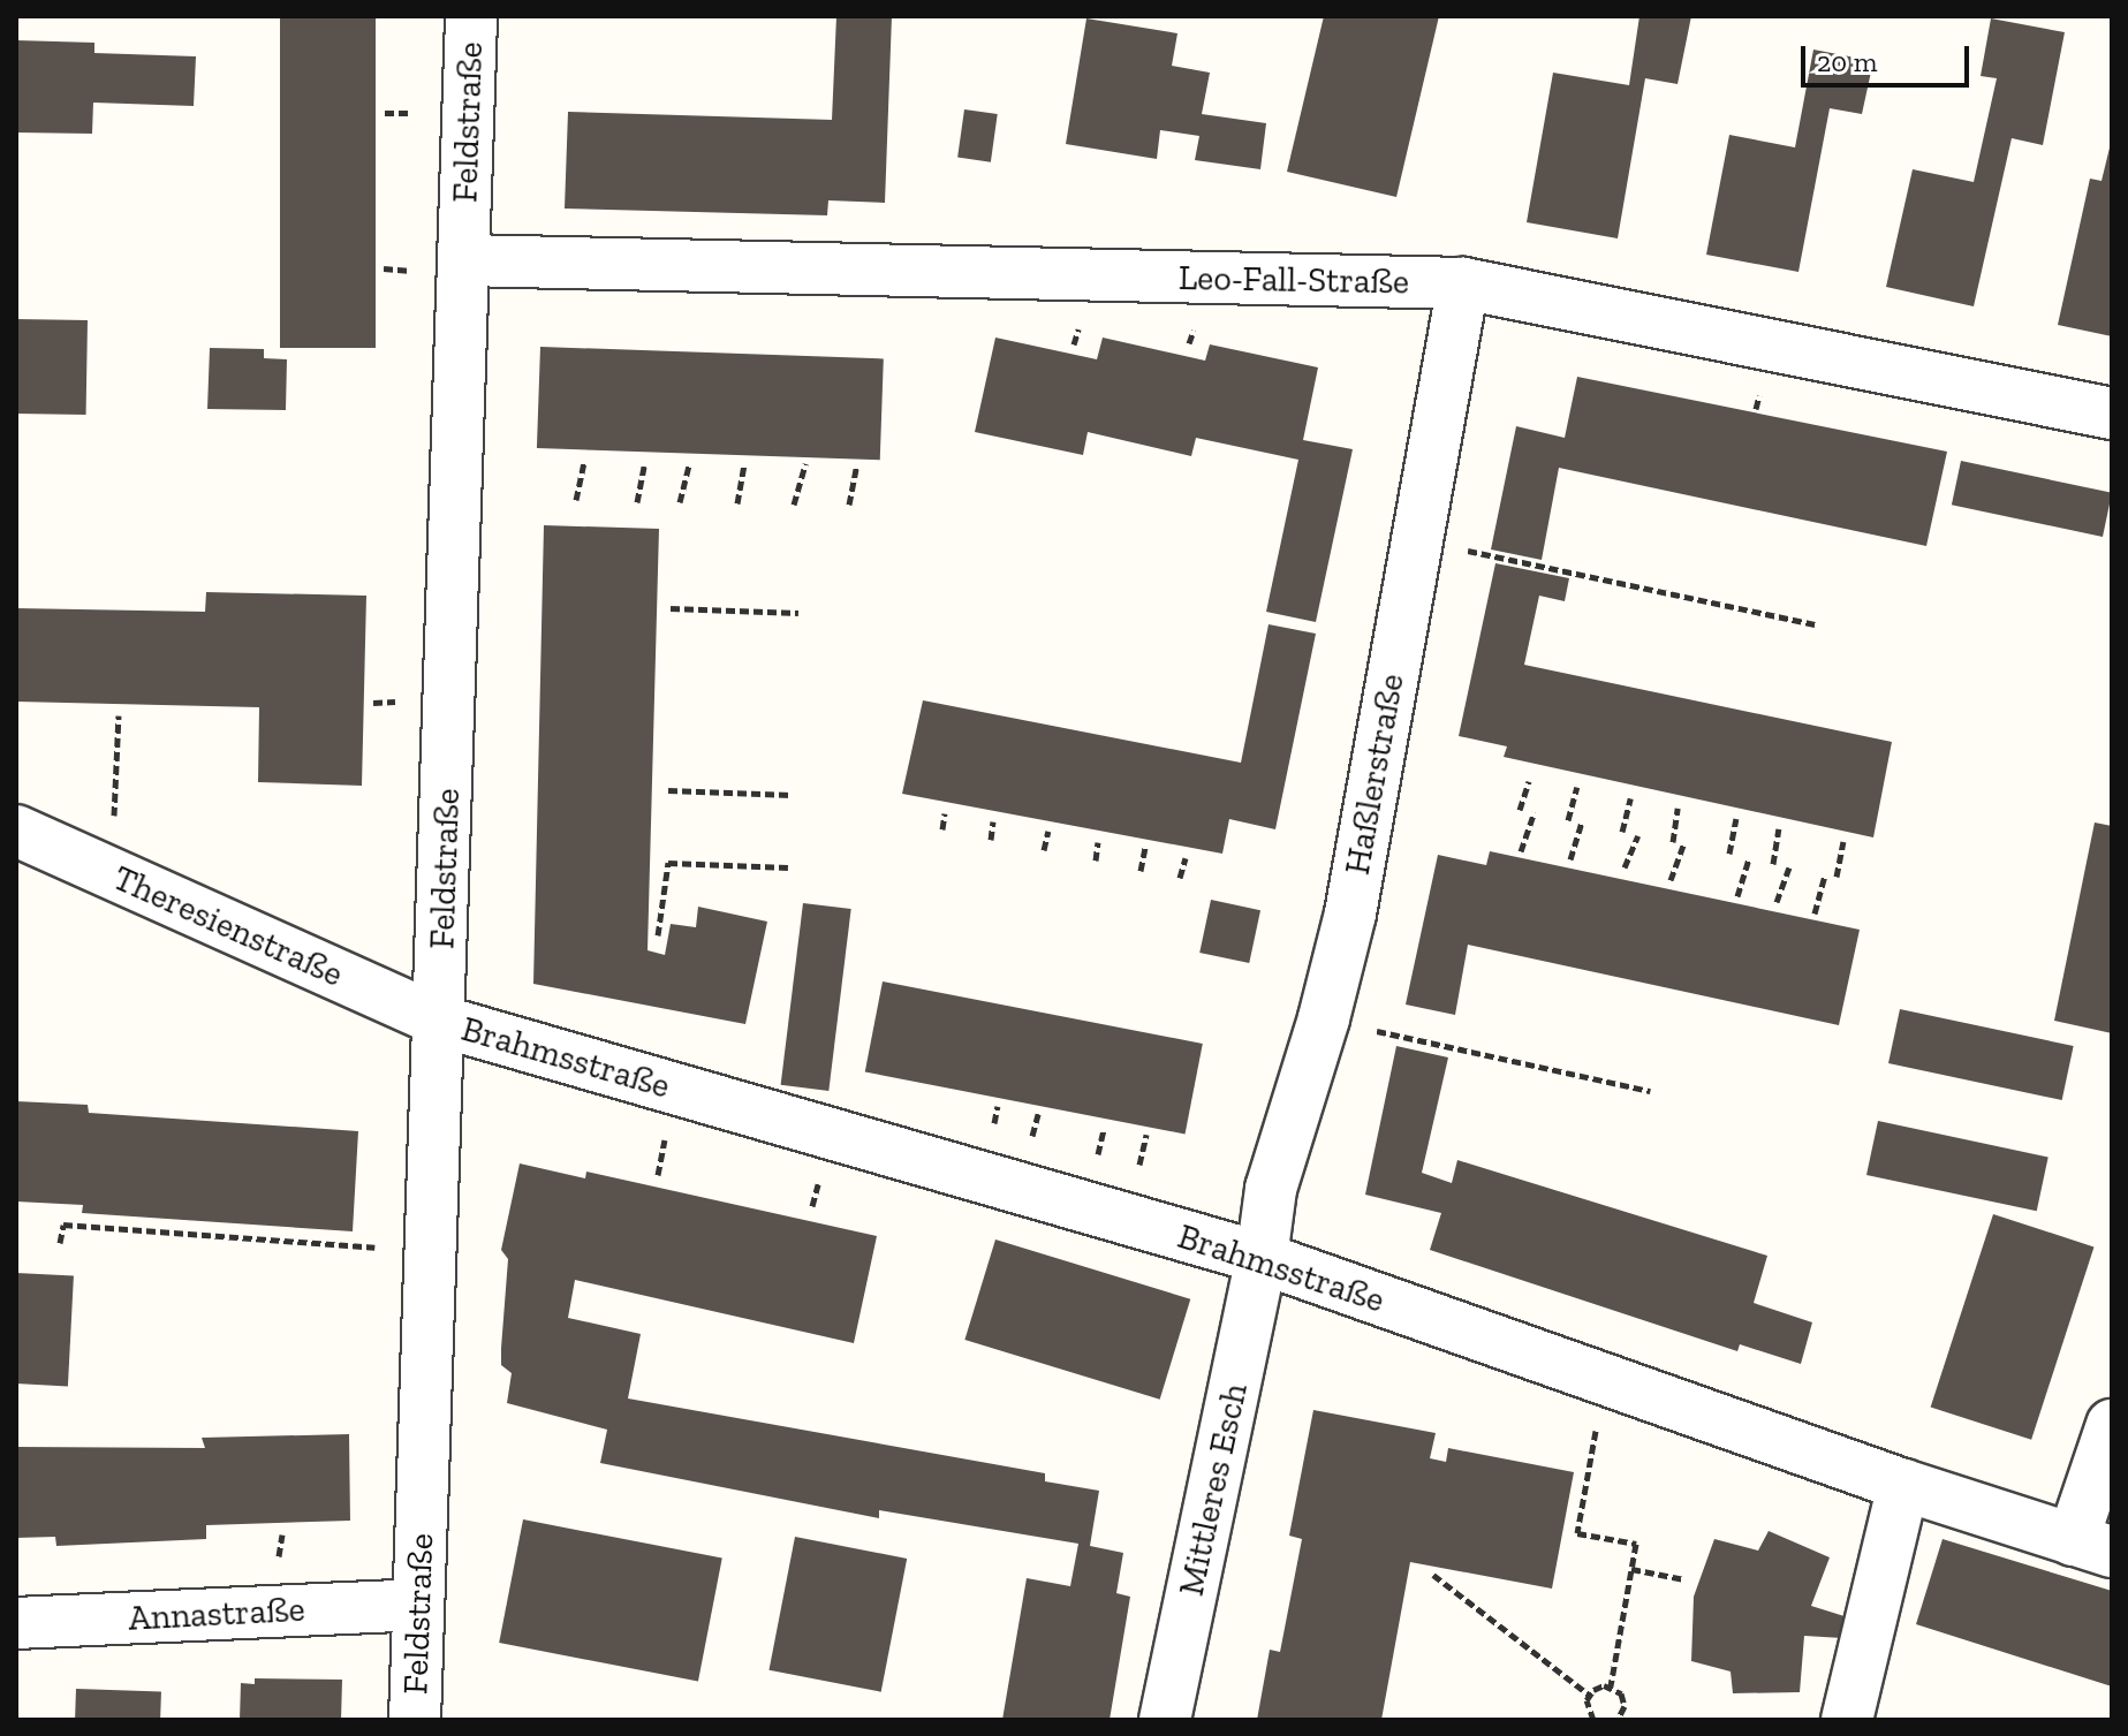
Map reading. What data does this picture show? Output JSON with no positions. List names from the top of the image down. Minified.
{"streets":{"street":["Feldstraße","Leo-Fall-Straße","Haßlerstraße","Theresienstraße","Brahmsstraße","Mittleres Esch","Annastraße"]},"crossings":[["Feldstraße","Leo-Fall-Straße"],["Feldstraße","Theresienstraße"],["Feldstraße","Brahmsstraße"],["Feldstraße","Annastraße"],["Leo-Fall-Straße","Haßlerstraße"],["Haßlerstraße","Brahmsstraße"],["Haßlerstraße","Mittleres Esch"],["Theresienstraße","Brahmsstraße"],["Brahmsstraße","Mittleres Esch"]],"scale_bar":"20 m"}
